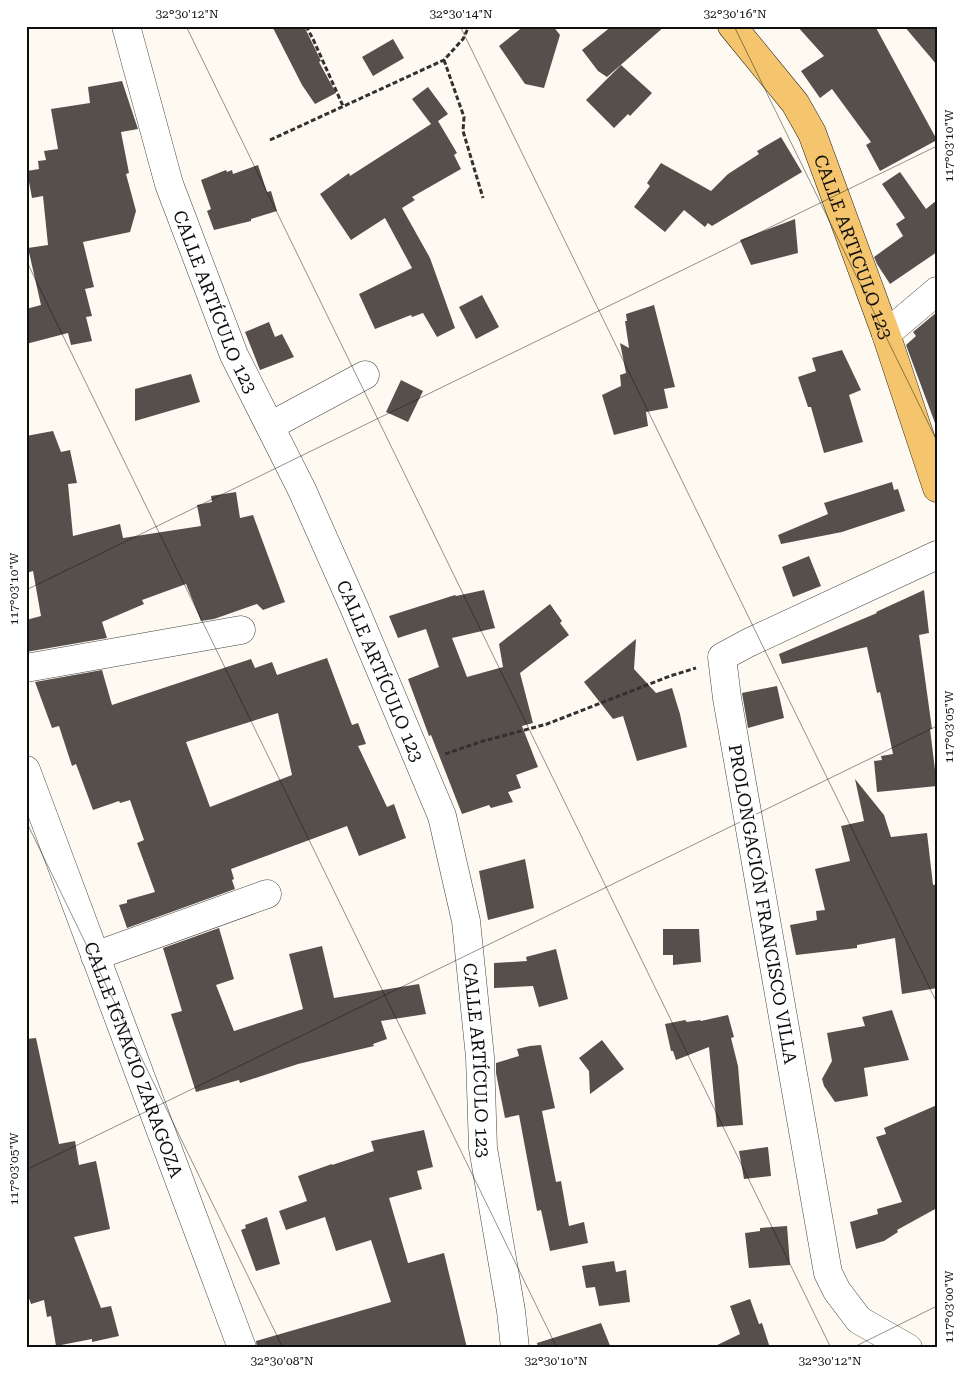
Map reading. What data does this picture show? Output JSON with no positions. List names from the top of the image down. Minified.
{"streets":{"main road":["CALLE ARTICULO 123"],"street":["CALLE ARTÍCULO 123","PROLONGACIÓN FRANCISCO VILLA","CALLE IGNACIO ZARAGOZA"]},"coordinates":["32°30'12\"N","32°30'14\"N","32°30'16\"N","117°03'10\"W","117°03'05\"W","117°03'00\"W","32°30'08\"N","32°30'10\"N"]}
